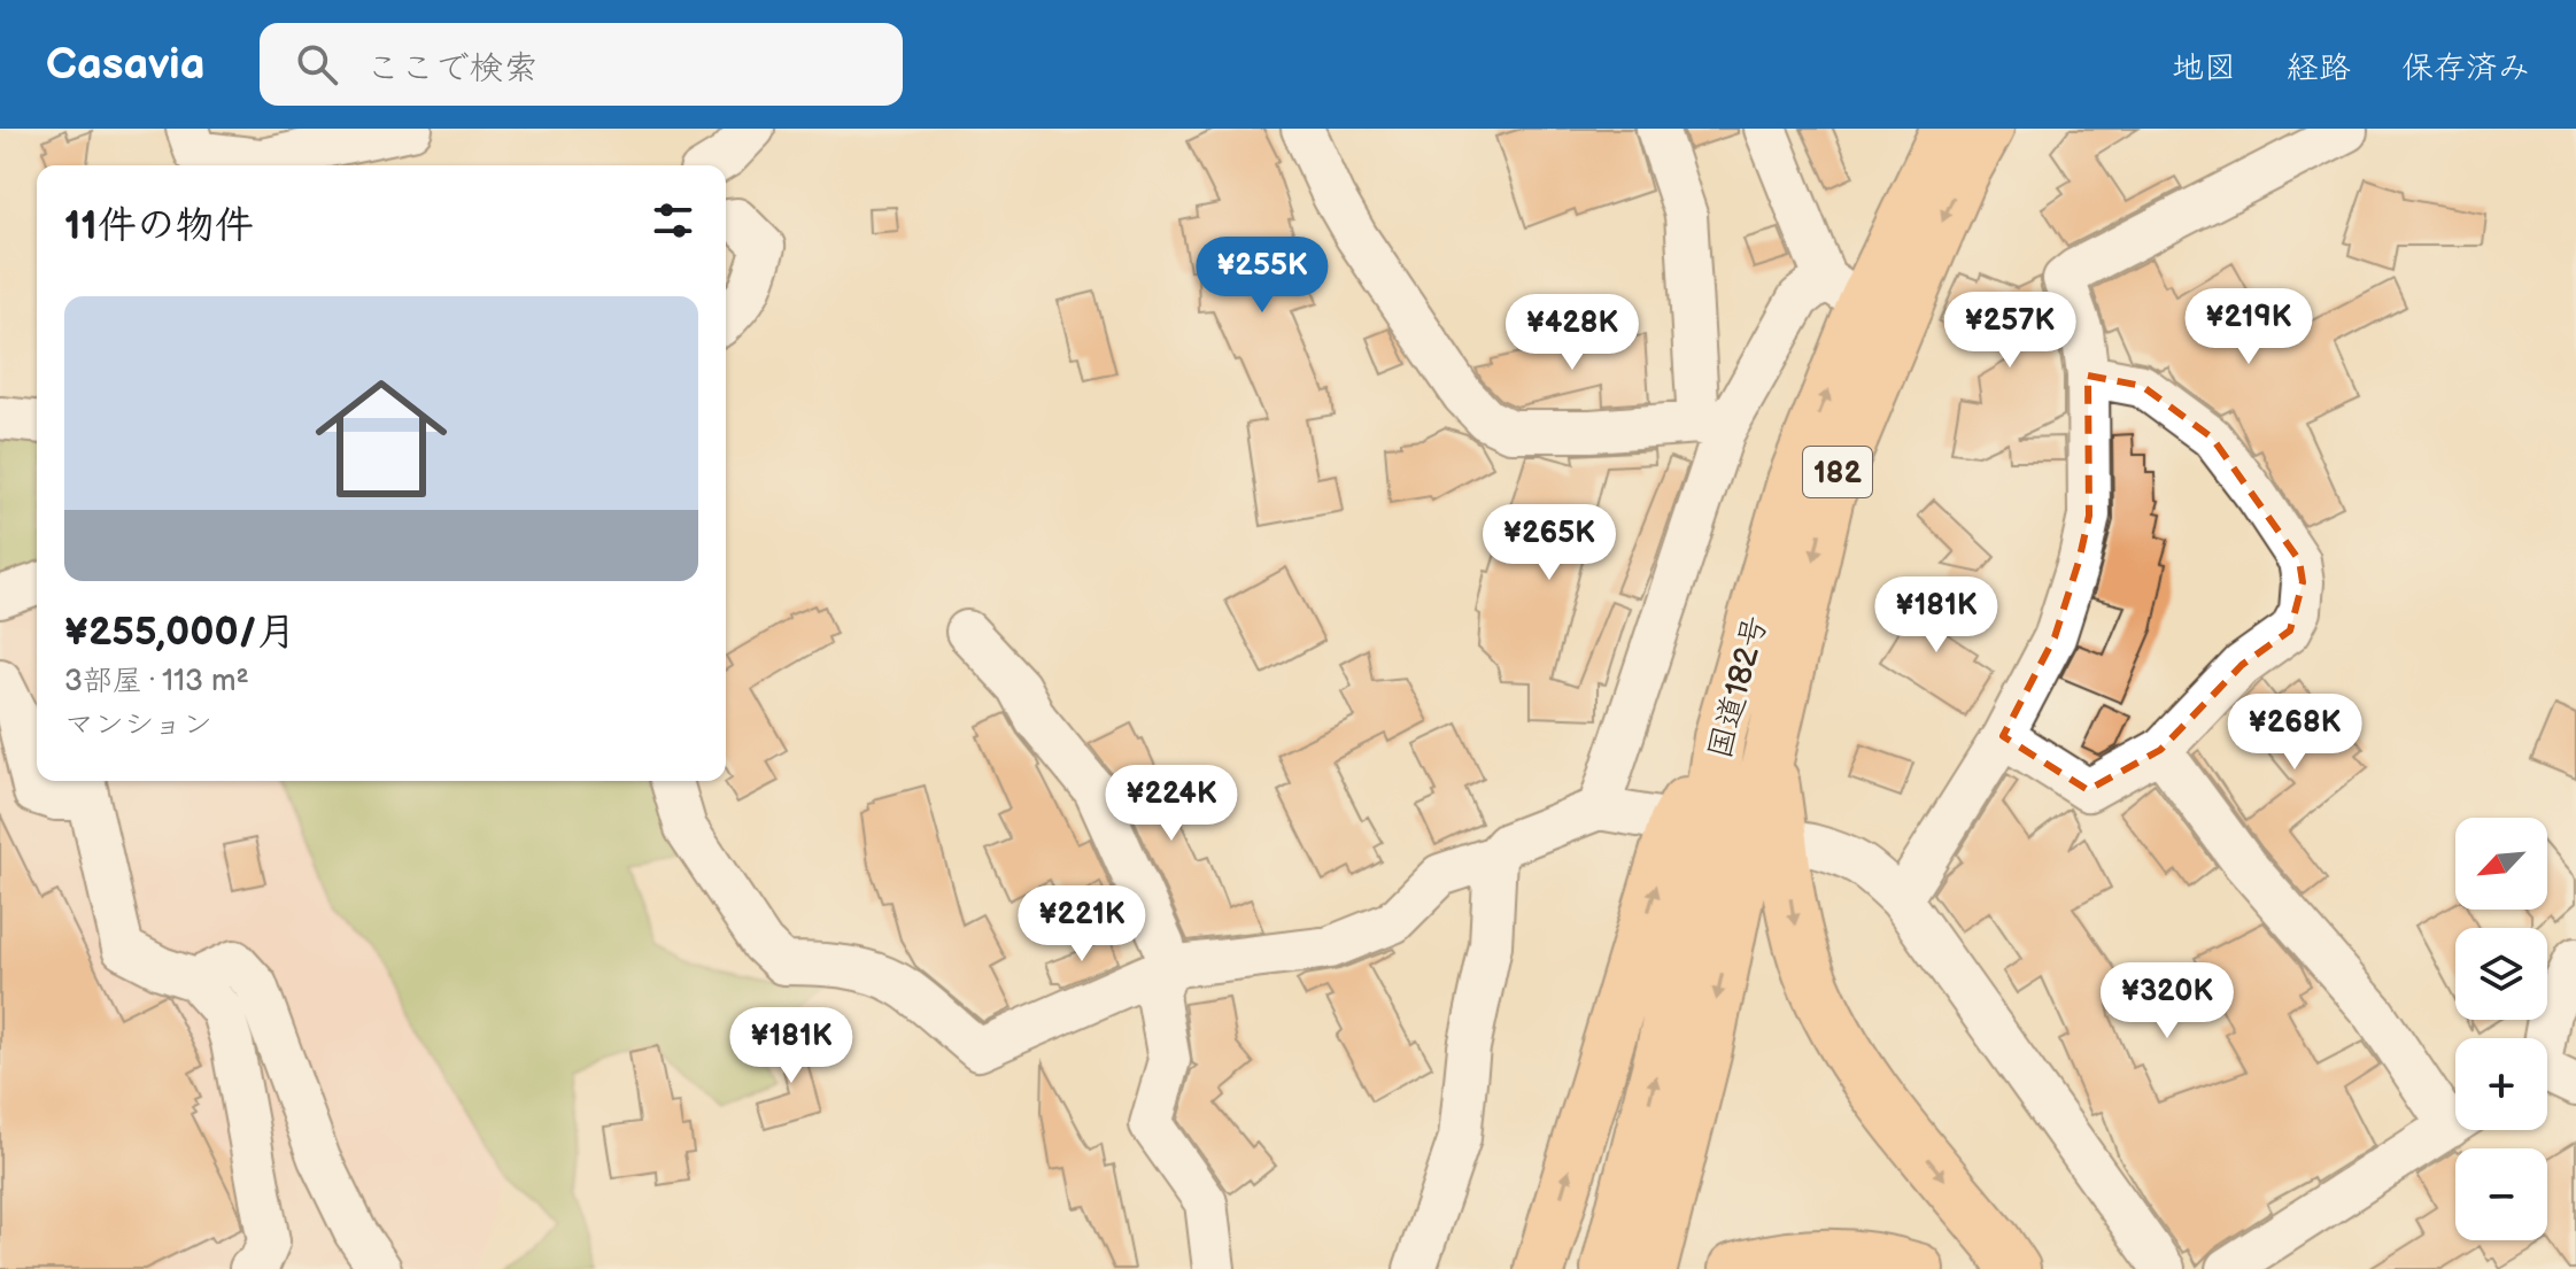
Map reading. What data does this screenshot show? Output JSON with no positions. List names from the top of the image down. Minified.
{"streets":{"highway":["182","国道182号"]},"north":"bottom left","page":{"header":"Casavia","search":"ここで検索","nav":["地図","経路","保存済み"],"heading":"11件の物件","price":["¥255K","¥219K","¥257K","¥428K","¥265K","¥181K","¥268K","¥224K","¥221K","¥320K","¥181K"],"list":[{"name":"¥255,000/月","note":"3部屋 · 113 m² · マンション"}],"map_buttons":["+","−"]}}
